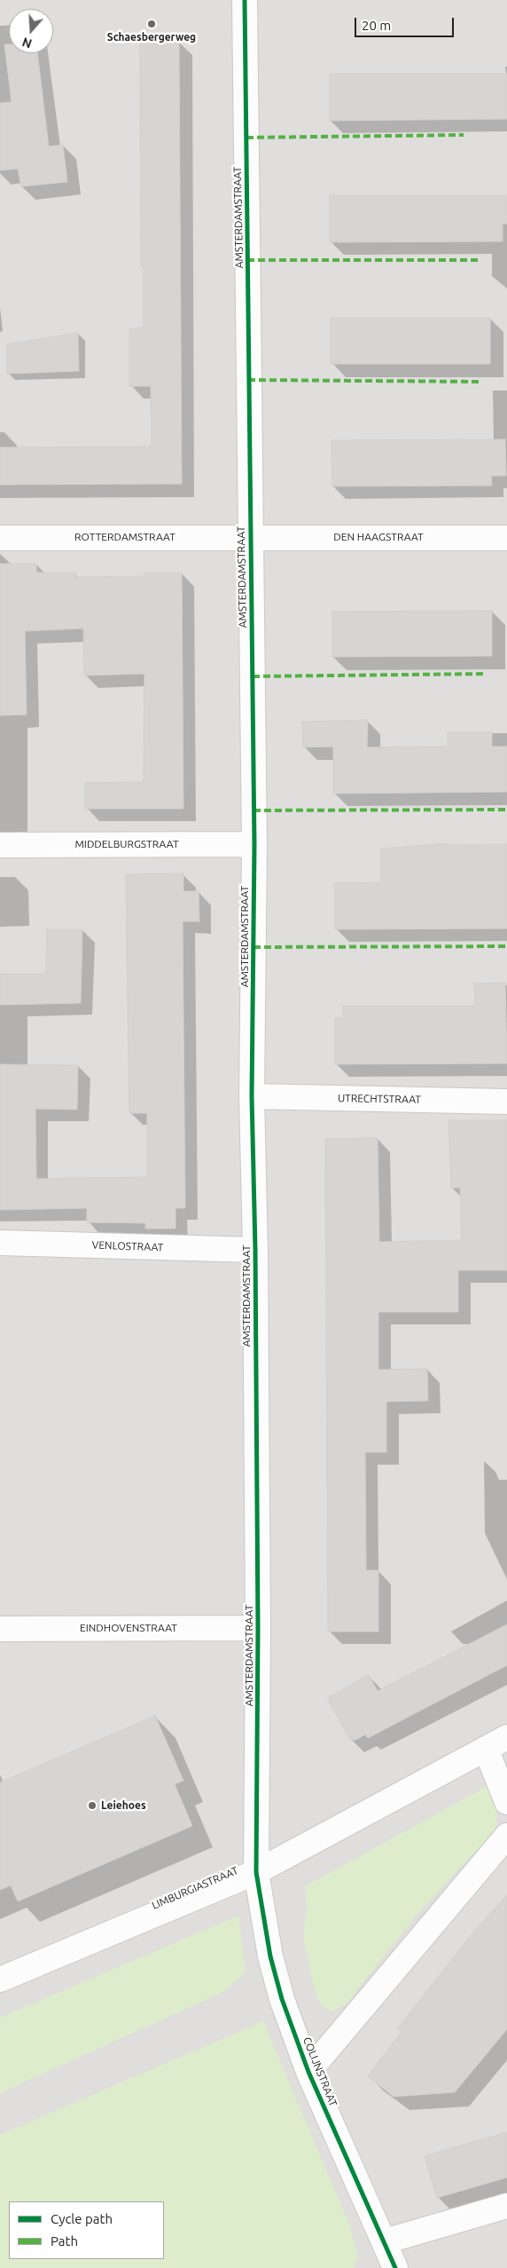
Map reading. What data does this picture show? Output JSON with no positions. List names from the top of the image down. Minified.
{"streets":{"street":["AMSTERDAMSTRAAT","ROTTERDAMSTRAAT","DEN HAAGSTRAAT","MIDDELBURGSTRAAT","UTRECHTSTRAAT","VENLOSTRAAT","EINDHOVENSTRAAT","LIMBURGIASTRAAT","COLIJNSTRAAT"]},"crossings":[["AMSTERDAMSTRAAT","ROTTERDAMSTRAAT"],["AMSTERDAMSTRAAT","DEN HAAGSTRAAT"],["AMSTERDAMSTRAAT","MIDDELBURGSTRAAT"],["AMSTERDAMSTRAAT","UTRECHTSTRAAT"],["AMSTERDAMSTRAAT","VENLOSTRAAT"],["AMSTERDAMSTRAAT","EINDHOVENSTRAAT"],["AMSTERDAMSTRAAT","LIMBURGIASTRAAT"],["AMSTERDAMSTRAAT","COLIJNSTRAAT"],["ROTTERDAMSTRAAT","DEN HAAGSTRAAT"],["LIMBURGIASTRAAT","COLIJNSTRAAT"]],"places":["Schaesbergerweg","Leiehoes"],"legend":["Cycle path","Path"],"scale_bar":"20 m","north":"bottom"}
